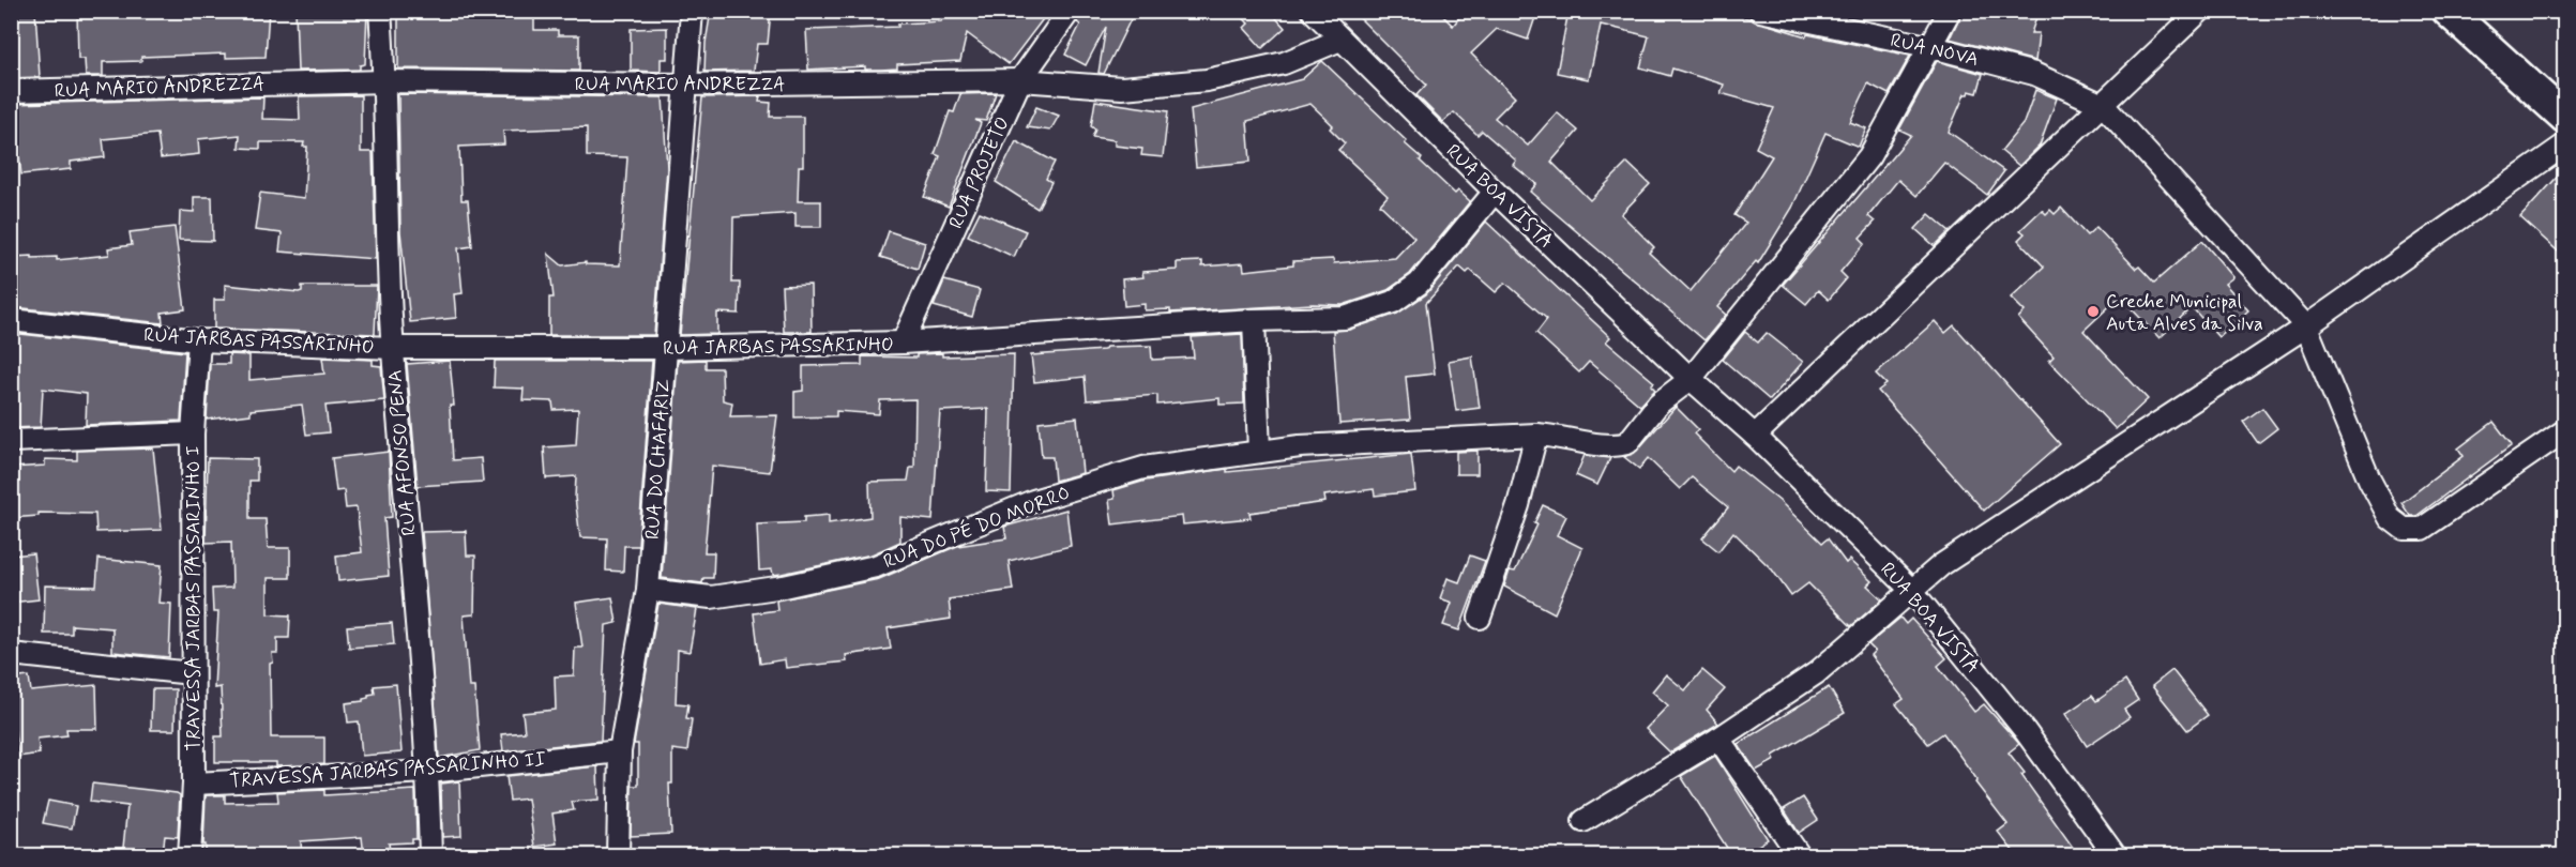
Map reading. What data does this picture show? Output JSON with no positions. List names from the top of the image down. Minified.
{"streets":{"street":["RUA NOVA","RUA MARIO ANDREZZA","RUA PROJETO","RUA BOA VISTA","RUA JARBAS PASSARINHO","RUA AFONSO PENA","RUA DO CHAFARIZ","RUA DO PÉ DO MORRO","TRAVESSA JARBAS PASSARINHO I","TRAVESSA JARBAS PASSARINHO II"]},"crossings":[["RUA MARIO ANDREZZA","RUA PROJETO"],["RUA MARIO ANDREZZA","RUA BOA VISTA"],["RUA MARIO ANDREZZA","RUA AFONSO PENA"],["RUA MARIO ANDREZZA","RUA DO CHAFARIZ"],["RUA PROJETO","RUA JARBAS PASSARINHO"],["RUA BOA VISTA","RUA JARBAS PASSARINHO"],["RUA BOA VISTA","RUA DO PÉ DO MORRO"],["RUA JARBAS PASSARINHO","RUA AFONSO PENA"],["RUA JARBAS PASSARINHO","RUA DO CHAFARIZ"],["RUA JARBAS PASSARINHO","TRAVESSA JARBAS PASSARINHO I"],["RUA AFONSO PENA","TRAVESSA JARBAS PASSARINHO II"],["RUA DO CHAFARIZ","RUA DO PÉ DO MORRO"],["RUA DO CHAFARIZ","TRAVESSA JARBAS PASSARINHO II"],["TRAVESSA JARBAS PASSARINHO I","TRAVESSA JARBAS PASSARINHO II"]],"places":["Creche Municipal Auta Alves da Silva"]}
